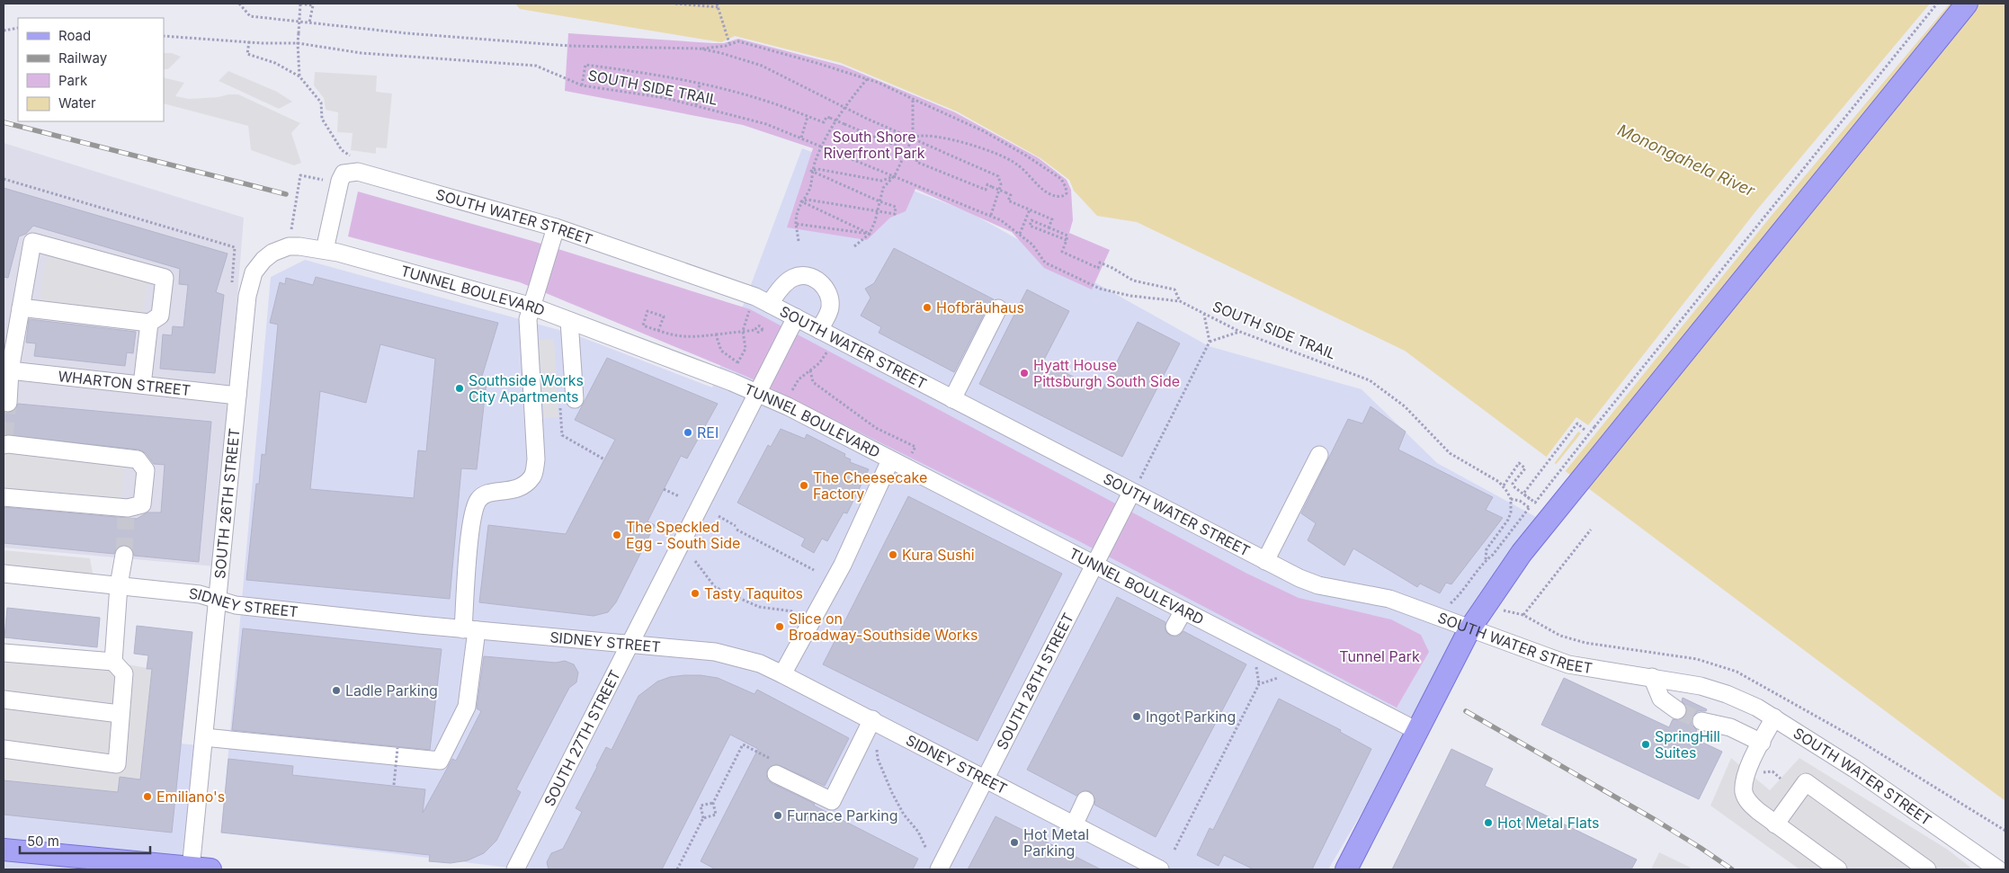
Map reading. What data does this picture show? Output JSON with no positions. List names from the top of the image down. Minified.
{"streets":{"street":["SOUTH WATER STREET","TUNNEL BOULEVARD","WHARTON STREET","SOUTH 26TH STREET","SIDNEY STREET","SOUTH 28TH STREET","SOUTH 27TH STREET"],"path":["SOUTH SIDE TRAIL"]},"crossings":[["SOUTH WATER STREET","SOUTH 28TH STREET"],["SOUTH WATER STREET","SOUTH 27TH STREET"],["TUNNEL BOULEVARD","SOUTH 26TH STREET"],["TUNNEL BOULEVARD","SOUTH 28TH STREET"],["TUNNEL BOULEVARD","SOUTH 27TH STREET"],["WHARTON STREET","SOUTH 26TH STREET"],["SOUTH 26TH STREET","SIDNEY STREET"],["SIDNEY STREET","SOUTH 28TH STREET"],["SIDNEY STREET","SOUTH 27TH STREET"]],"water":["Monongahela River"],"parks":["South Shore Riverfront Park","Tunnel Park"],"places":["Hofbräuhaus","Hyatt House Pittsburgh South Side","Southside Works City Apartments","REI","The Cheesecake Factory","The Speckled Egg - South Side","Kura Sushi","Tasty Taquitos","Slice on Broadway-Southside Works","Ladle Parking","Ingot Parking","SpringHill Suites","Emiliano's","Furnace Parking","Hot Metal Flats","Hot Metal Parking"],"legend":["Road","Railway","Park","Water"],"scale_bar":"50 m"}
